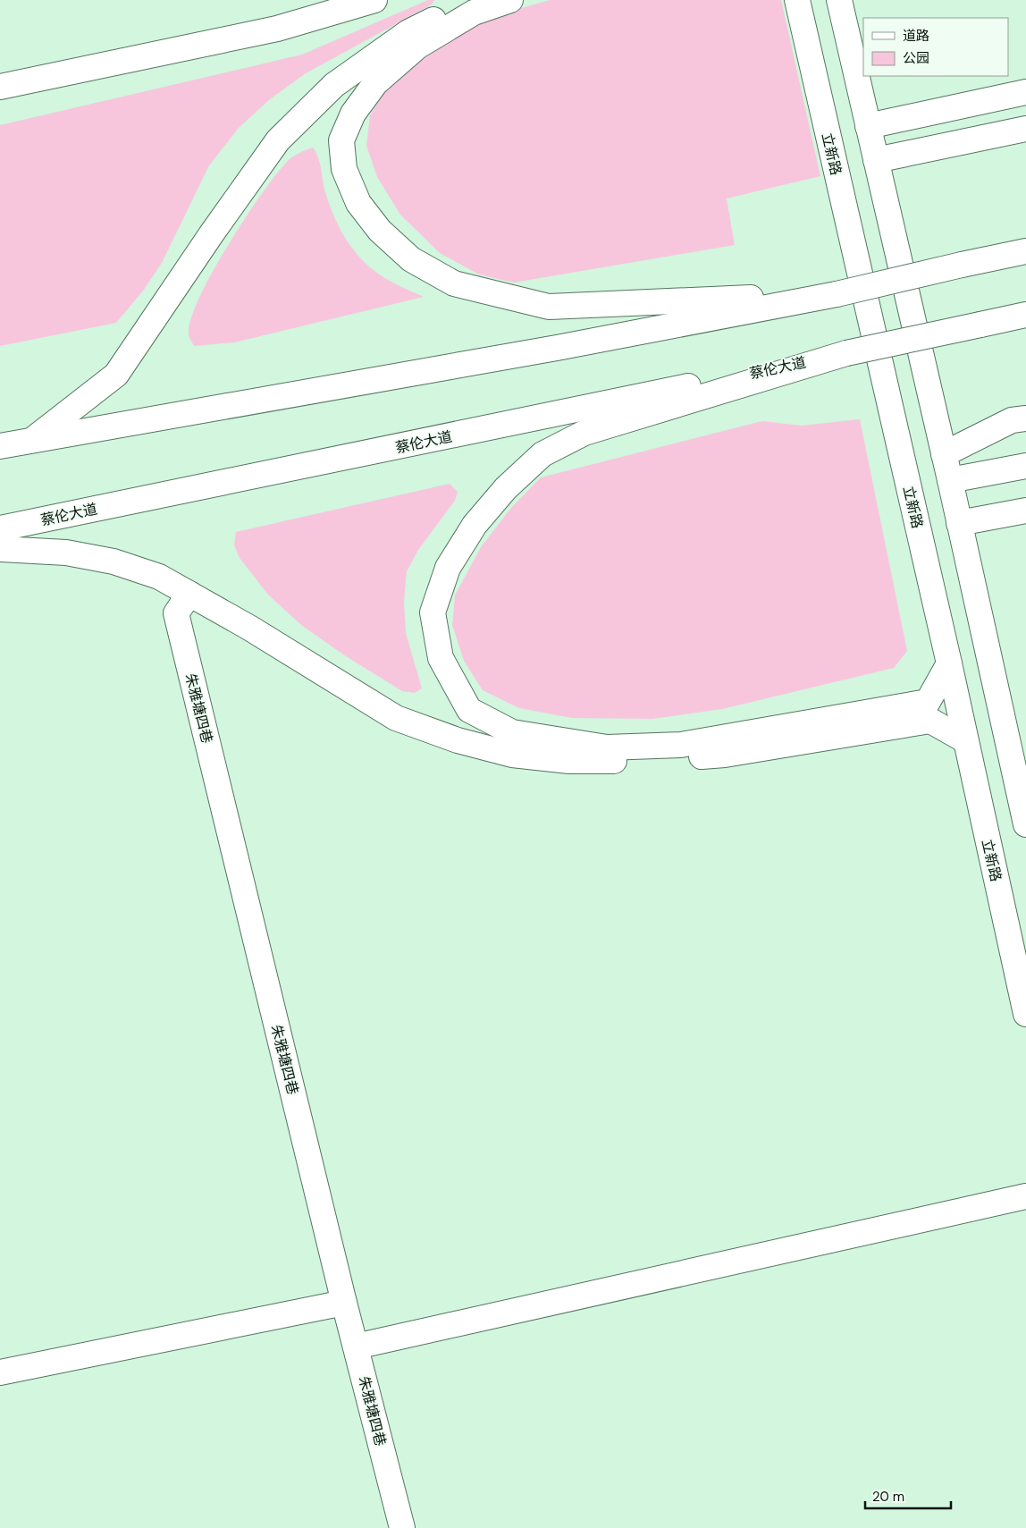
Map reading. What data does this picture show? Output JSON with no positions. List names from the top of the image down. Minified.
{"streets":{"main road":["立新路","蔡伦大道","朱雅塘四巷"]},"legend":["道路","公园"],"scale_bar":"20 m"}
